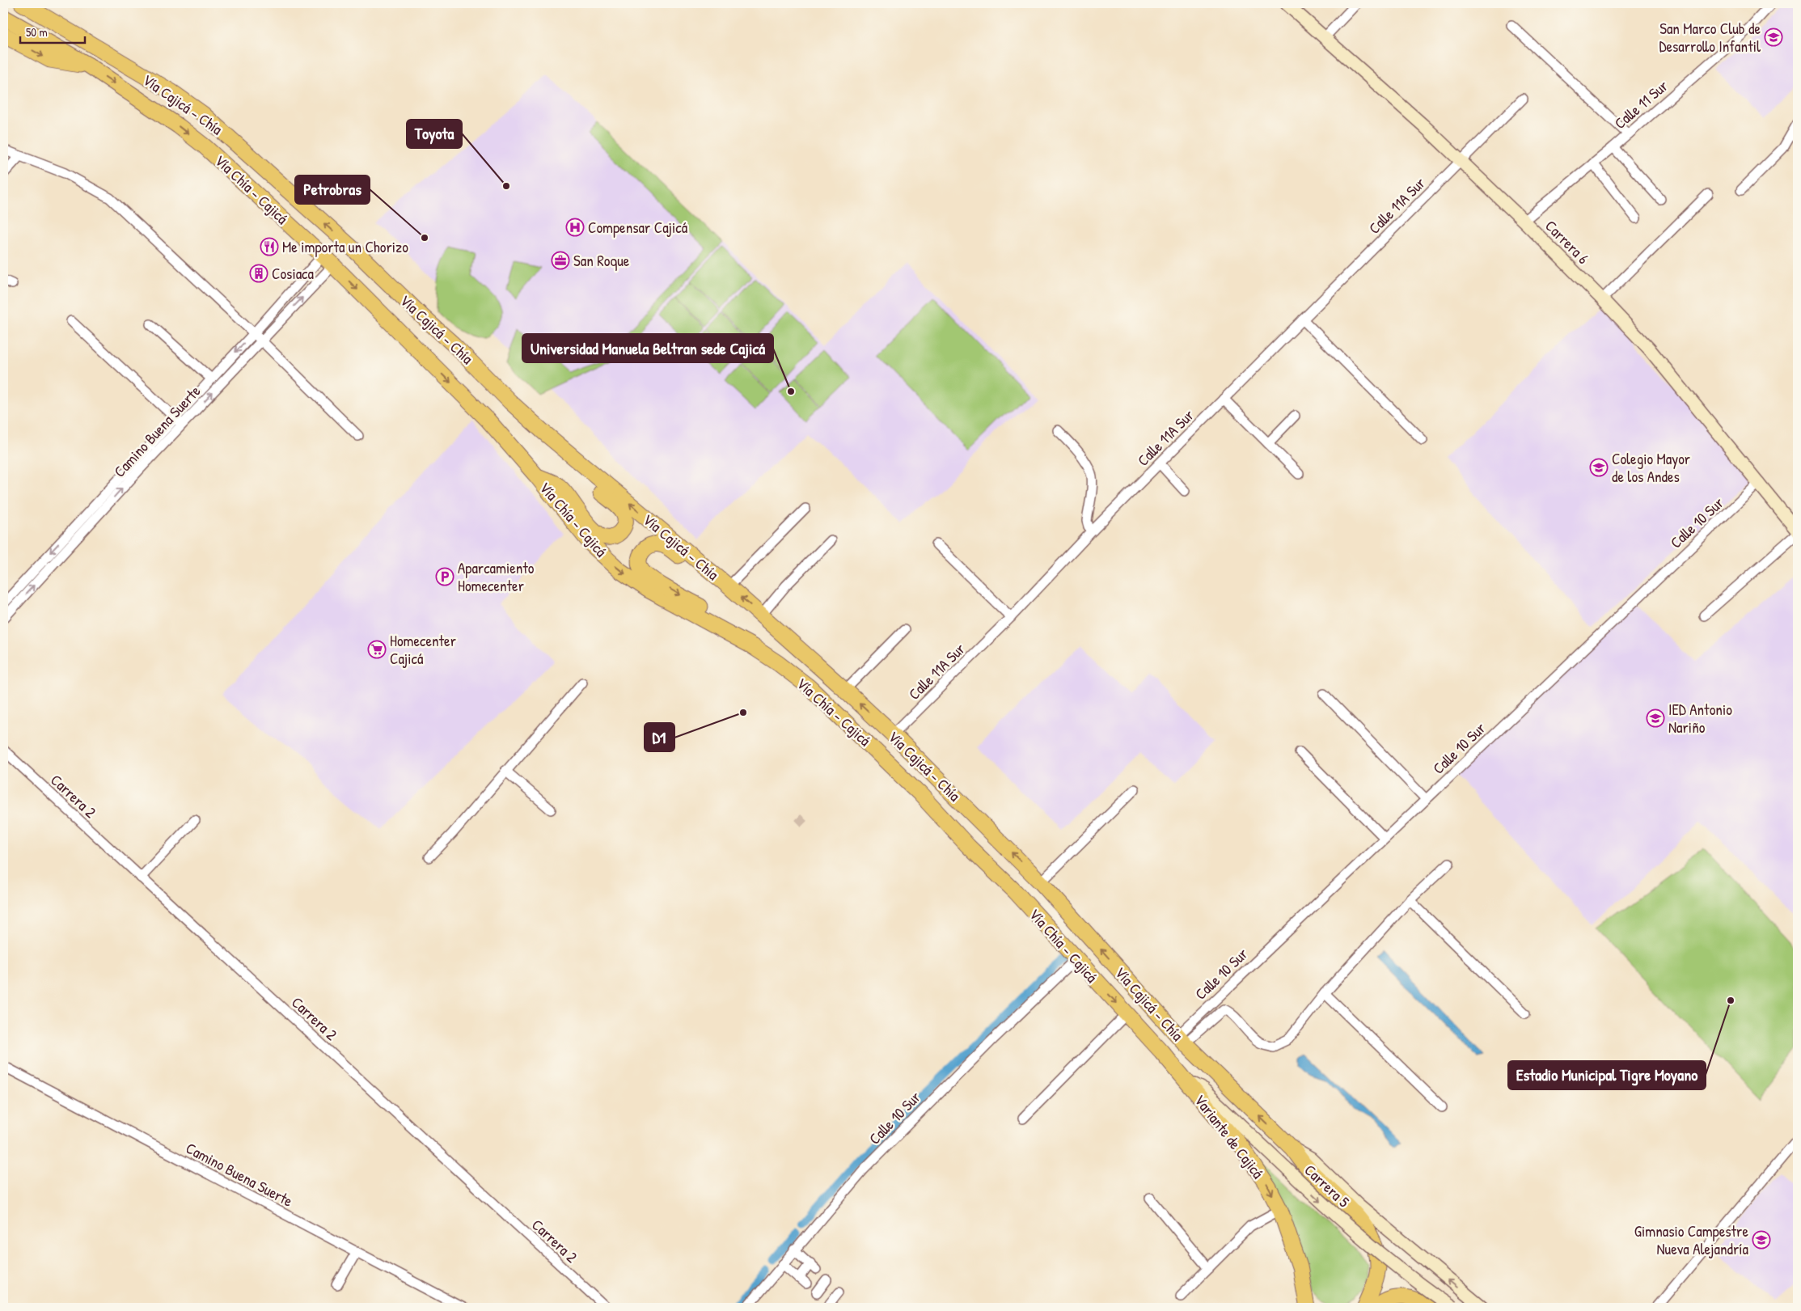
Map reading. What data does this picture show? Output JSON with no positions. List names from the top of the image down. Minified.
{"streets":{"highway":["Vía Cajicá - Chía","Vía Chía - Cajicá","Variante de Cajicá"],"main road":["Carrera 6","Carrera 5"],"street":["Calle 11 Sur","Calle 11A Sur","Camino Buena Suerte","Calle 10 Sur","Carrera 2"]},"crossings":[["Vía Cajicá - Chía","Calle 11A Sur"],["Vía Cajicá - Chía","Calle 10 Sur"],["Vía Cajicá - Chía","Carrera 5"],["Calle 11 Sur","Carrera 6"],["Vía Chía - Cajicá","Camino Buena Suerte"],["Vía Chía - Cajicá","Calle 10 Sur"],["Vía Chía - Cajicá","Variante de Cajicá"],["Vía Chía - Cajicá","Carrera 5"],["Calle 11A Sur","Carrera 6"],["Carrera 6","Calle 10 Sur"],["Variante de Cajicá","Carrera 5"]],"one_way":["Vía Cajicá - Chía","Vía Chía - Cajicá"],"places":{"school or university":["San Marco Club de Desarrollo Infantil","Colegio Mayor de los Andes","IED Antonio Nariño","Gimnasio Campestre Nueva Alejandría"],"other":["Toyota","Petrobras","Universidad Manuela Beltran sede Cajicá","D1","Estadio Municipal Tigre Moyano"],"hospital":["Compensar Cajicá"],"restaurant":["Me importa un Chorizo"],"office":["San Roque"],"building":["Cosiaca"],"parking":["Aparcamiento Homecenter"],"supermarket":["Homecenter Cajicá"]},"scale_bar":"50 m"}
